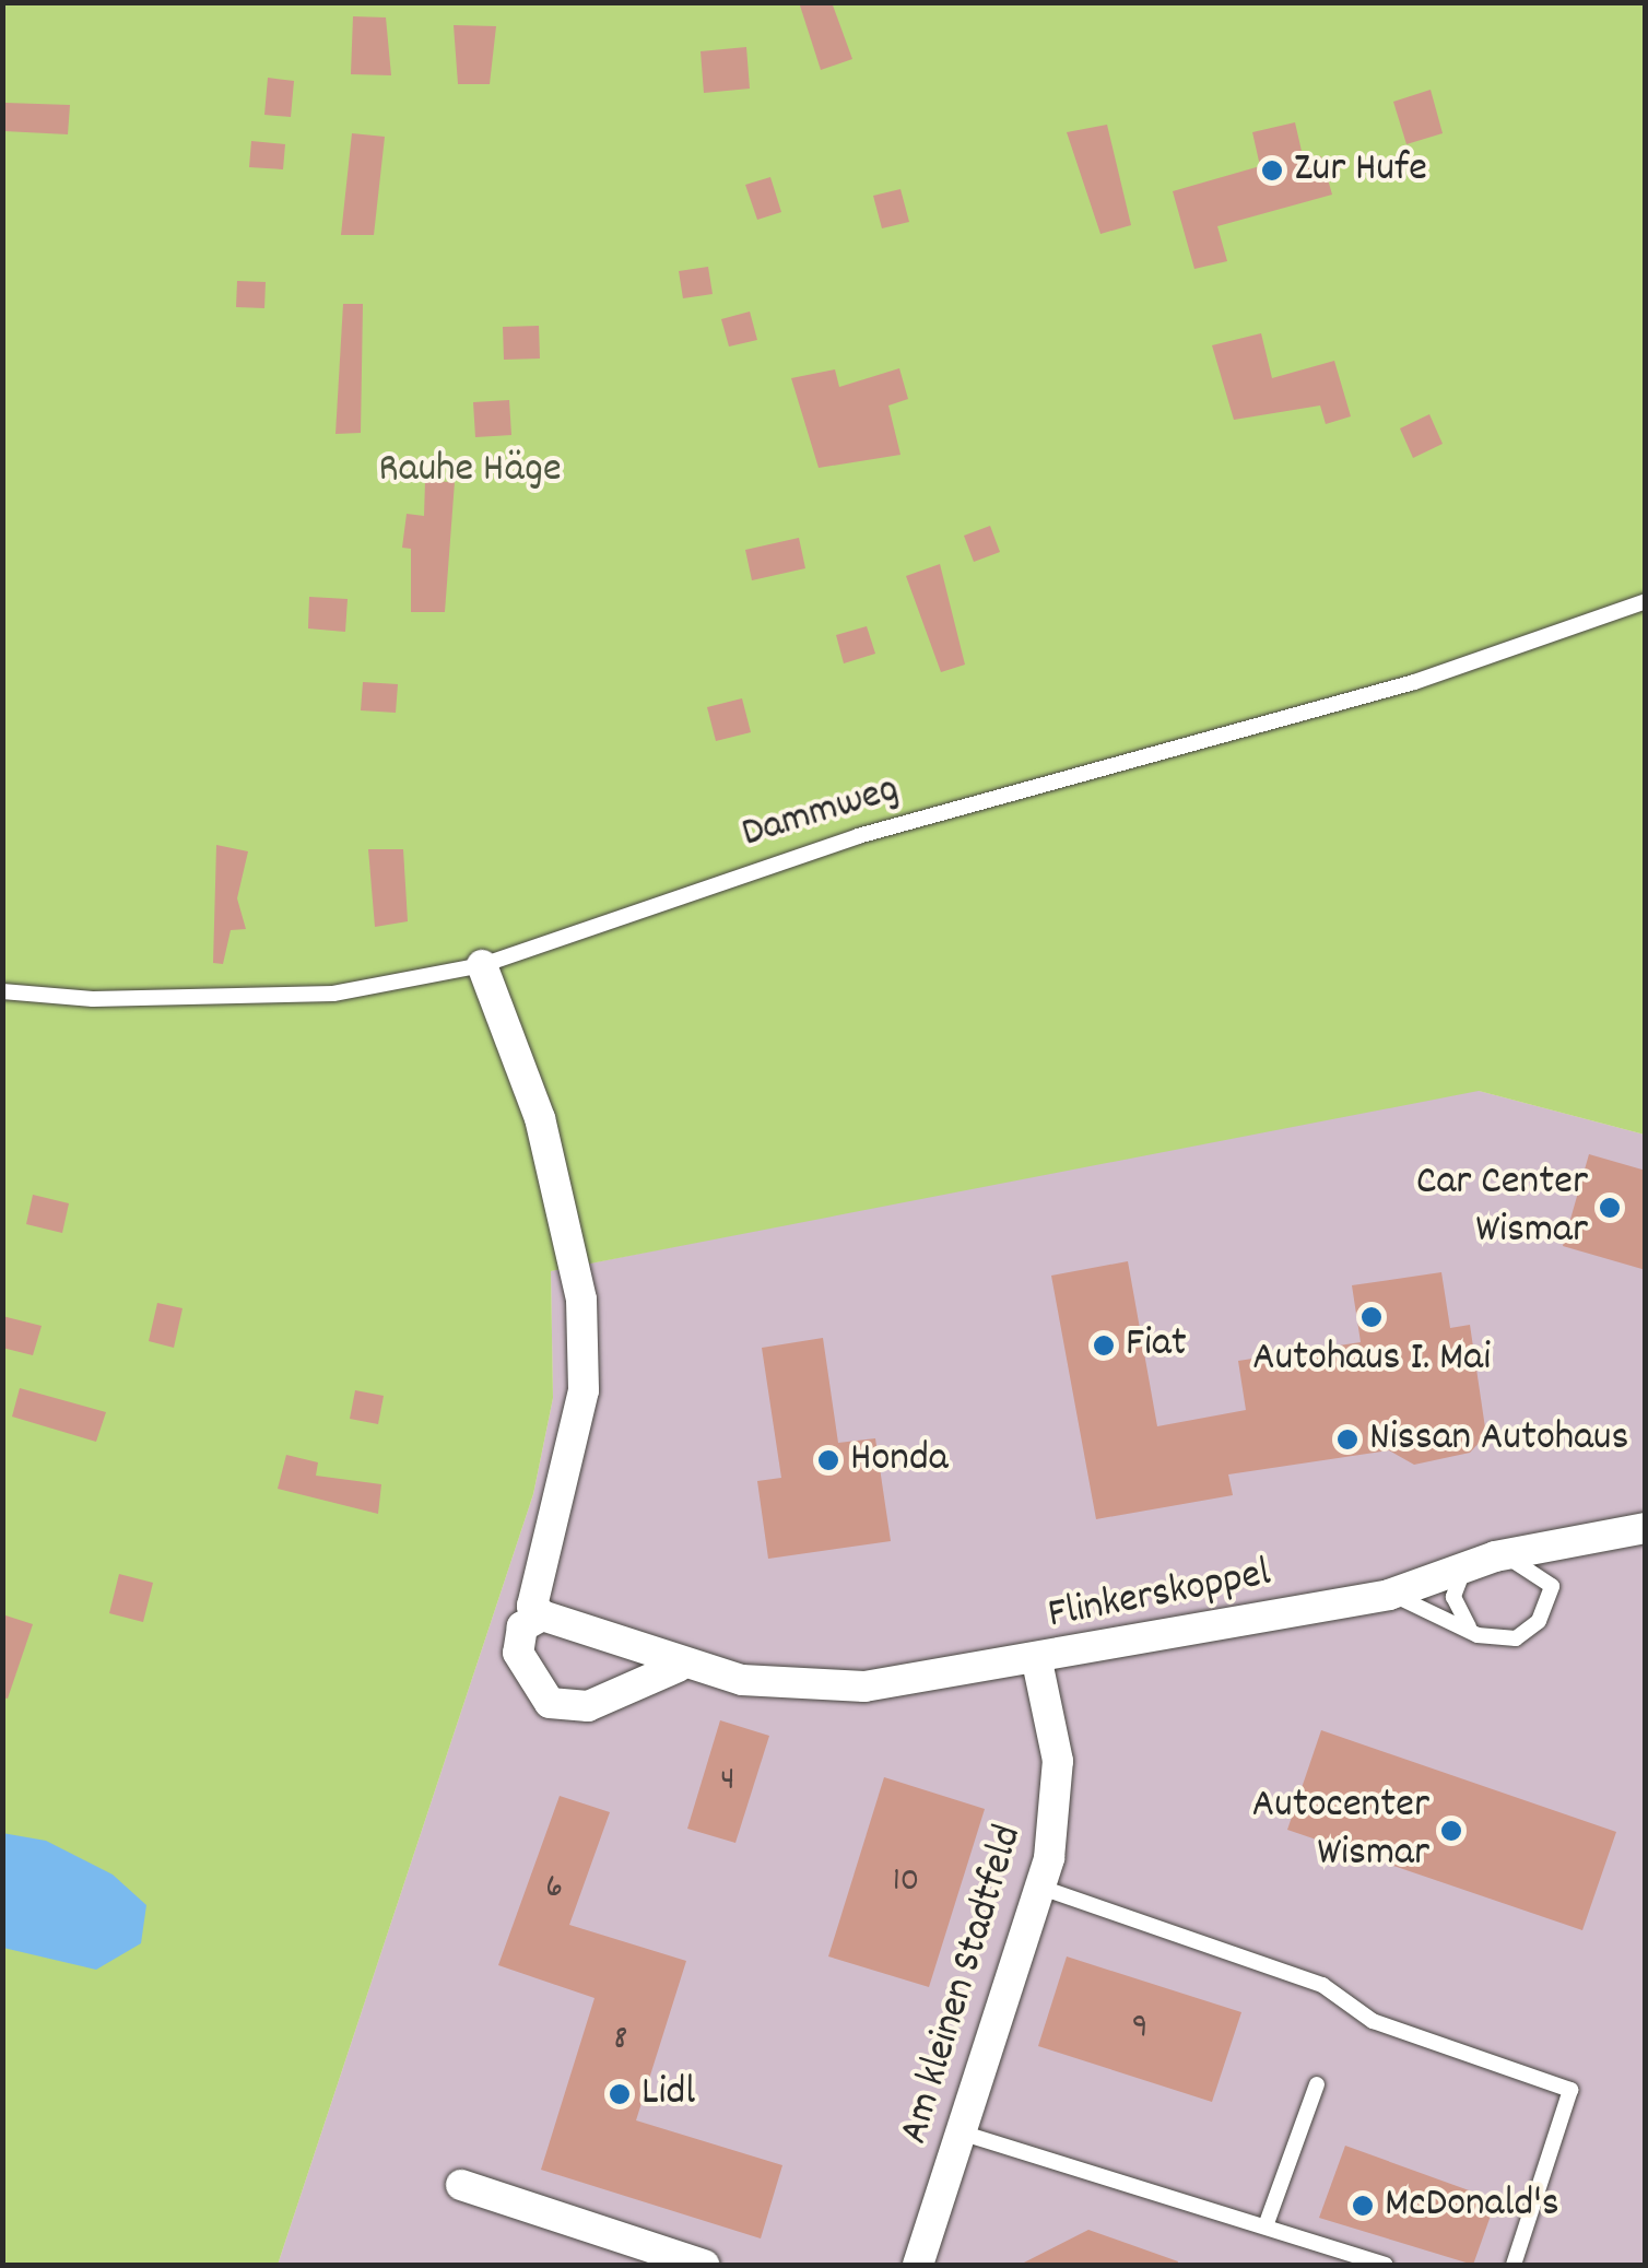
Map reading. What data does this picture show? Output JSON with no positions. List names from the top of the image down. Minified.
{"streets":{"street":["Flinkerskoppel","Am kleinen Stadtfeld"],"lane":["Dammweg"]},"crossings":[["Flinkerskoppel","Am kleinen Stadtfeld"]],"parks":["Rauhe Häge"],"places":["Zur Hufe","Car Center Wismar","Autohaus I. Mai","Fiat","Nissan Autohaus","Honda","Autocenter Wismar","Lidl","McDonald's"],"house_numbers":["4","10","6","9","8"]}
